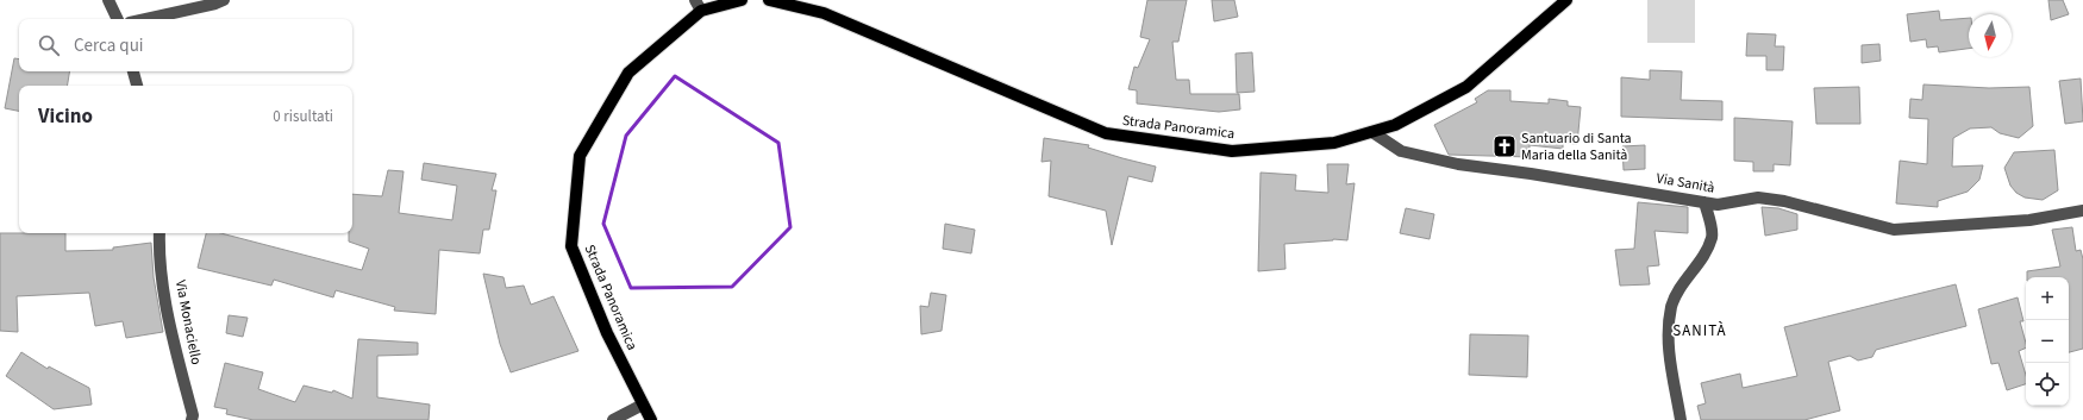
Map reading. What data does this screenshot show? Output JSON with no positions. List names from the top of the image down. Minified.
{"streets":{"main road":["Strada Panoramica"],"street":["Via Sanità","Via Monaciello"]},"crossings":[["Strada Panoramica","Via Sanità"]],"districts":["SANITÀ"],"places":{"church":["Santuario di Santa Maria della Sanità"]},"north":"bottom","page":{"search":"Cerca qui","heading":["Vicino","0 risultati"],"map_buttons":["+","−"]}}
